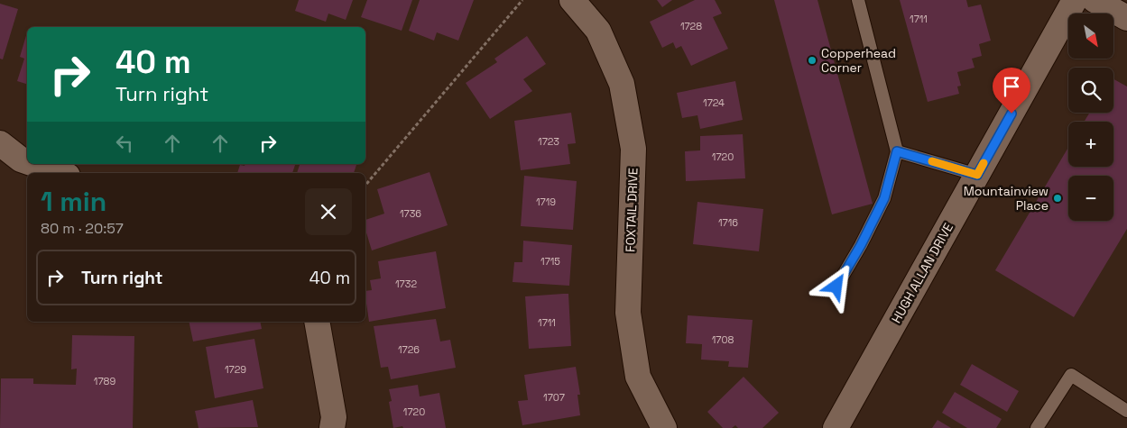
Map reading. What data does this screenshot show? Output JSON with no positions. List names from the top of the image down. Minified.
{"streets":{"street":["FOXTAIL DRIVE","HUGH ALLAN DRIVE"]},"places":["Copperhead Corner","Mountainview Place"],"house_numbers":["1711","1728","1724","1723","1720","1719","1736","1716","1715","1732","1711","1708","1726","1729","1789","1707","1720"],"north":"bottom right","page":{"map_buttons":["+","−"],"turn":["40 m","Turn right"],"heading":["1 min","80 m · 20:57"],"list":[{"name":"Turn right","value":"40 m"}]}}
